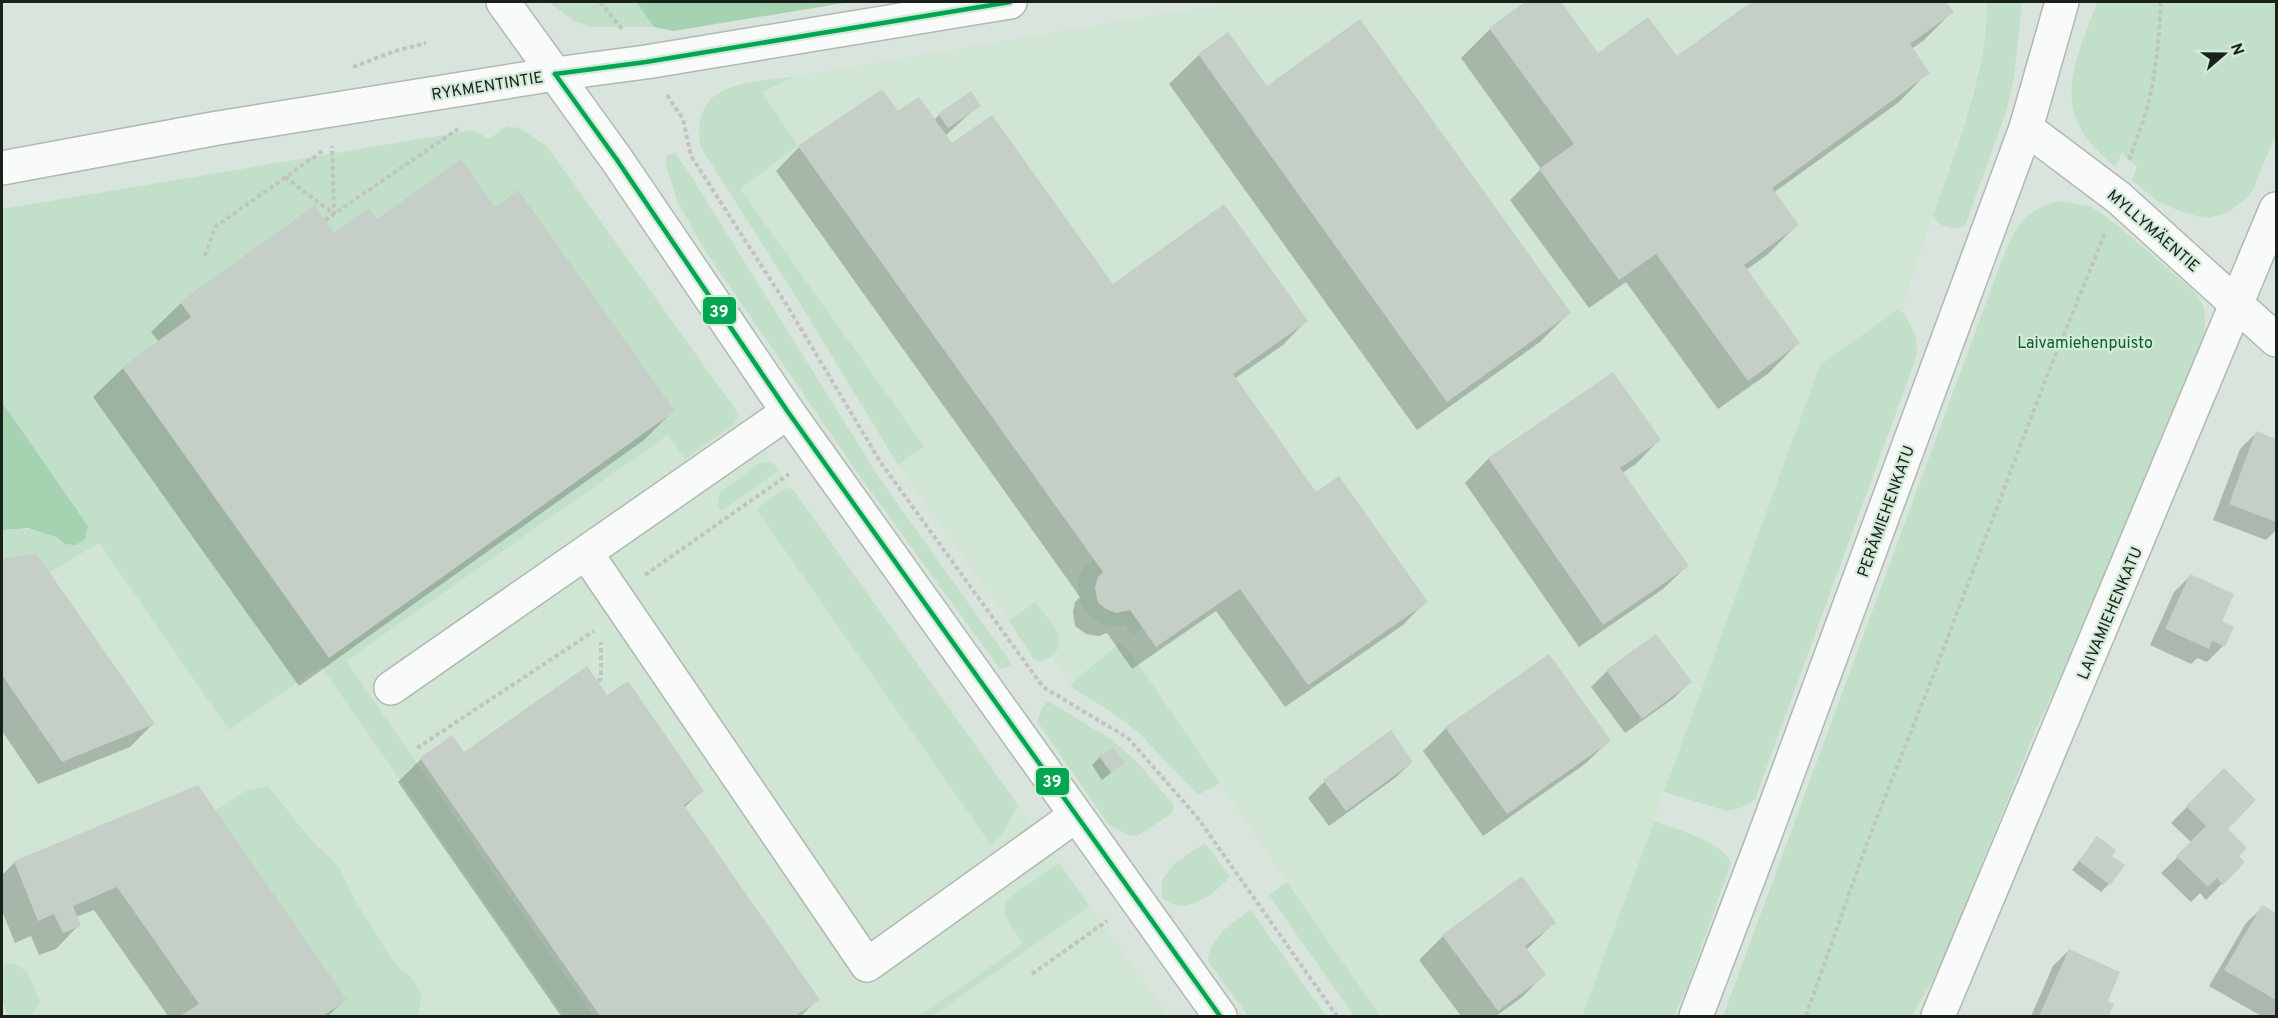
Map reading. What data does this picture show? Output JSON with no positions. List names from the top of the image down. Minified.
{"streets":{"street":["RYKMENTINTIE","MYLLYMÄENTIE","PERÄMIEHENKATU","LAIVAMIEHENKATU"]},"crossings":[["MYLLYMÄENTIE","PERÄMIEHENKATU"],["MYLLYMÄENTIE","LAIVAMIEHENKATU"]],"parks":["Laivamiehenpuisto"],"lines":["transit line 39"],"north":"right"}
